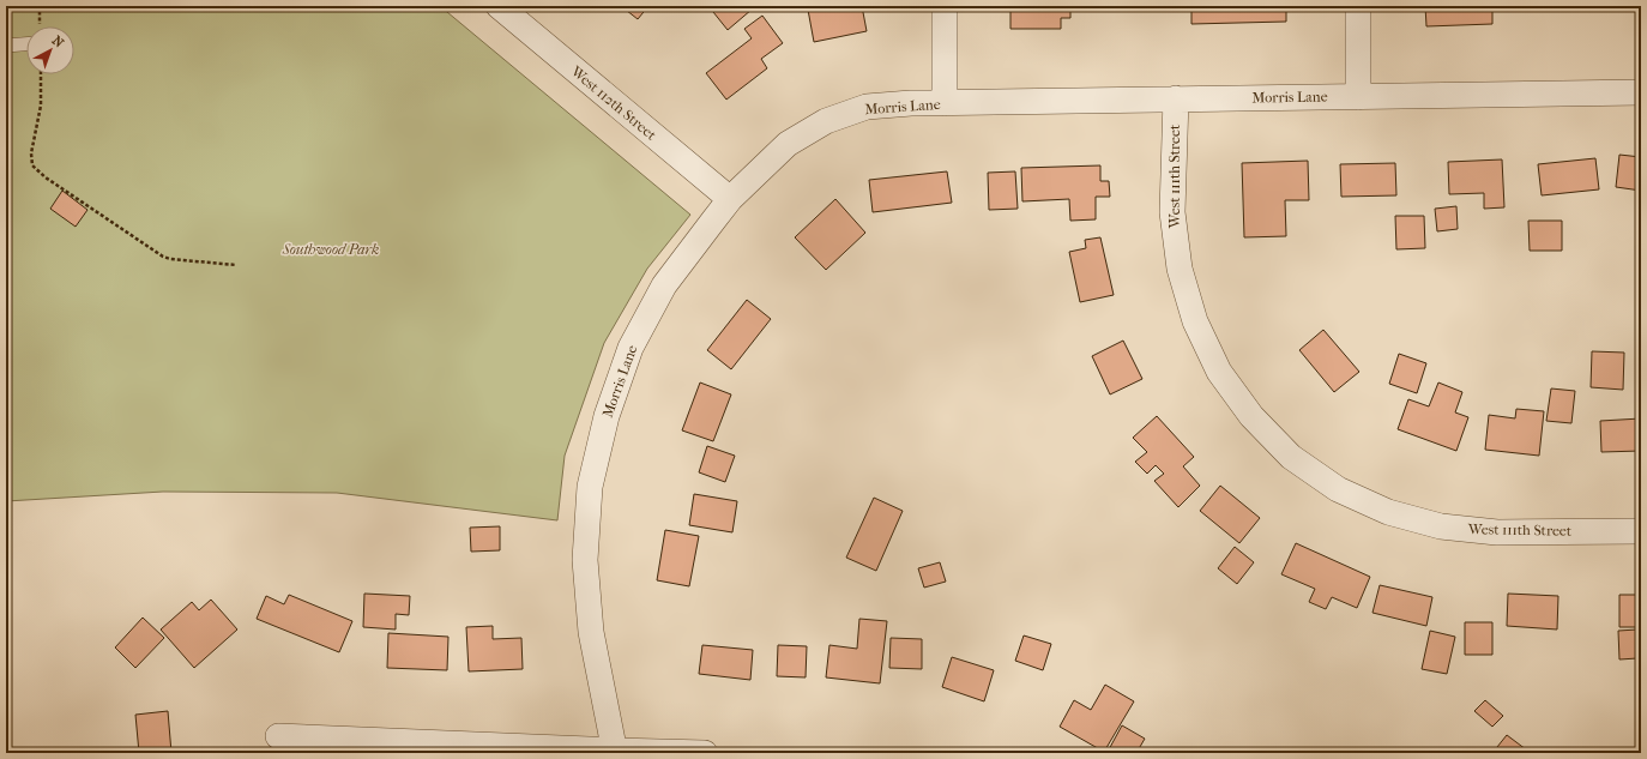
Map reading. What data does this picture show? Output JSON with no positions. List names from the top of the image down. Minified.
{"streets":{"street":["Morris Lane","West 112th Street","West 111th Street"]},"crossings":[["Morris Lane","West 112th Street"],["Morris Lane","West 111th Street"]],"parks":["Southwood Park"],"north":"top right"}
